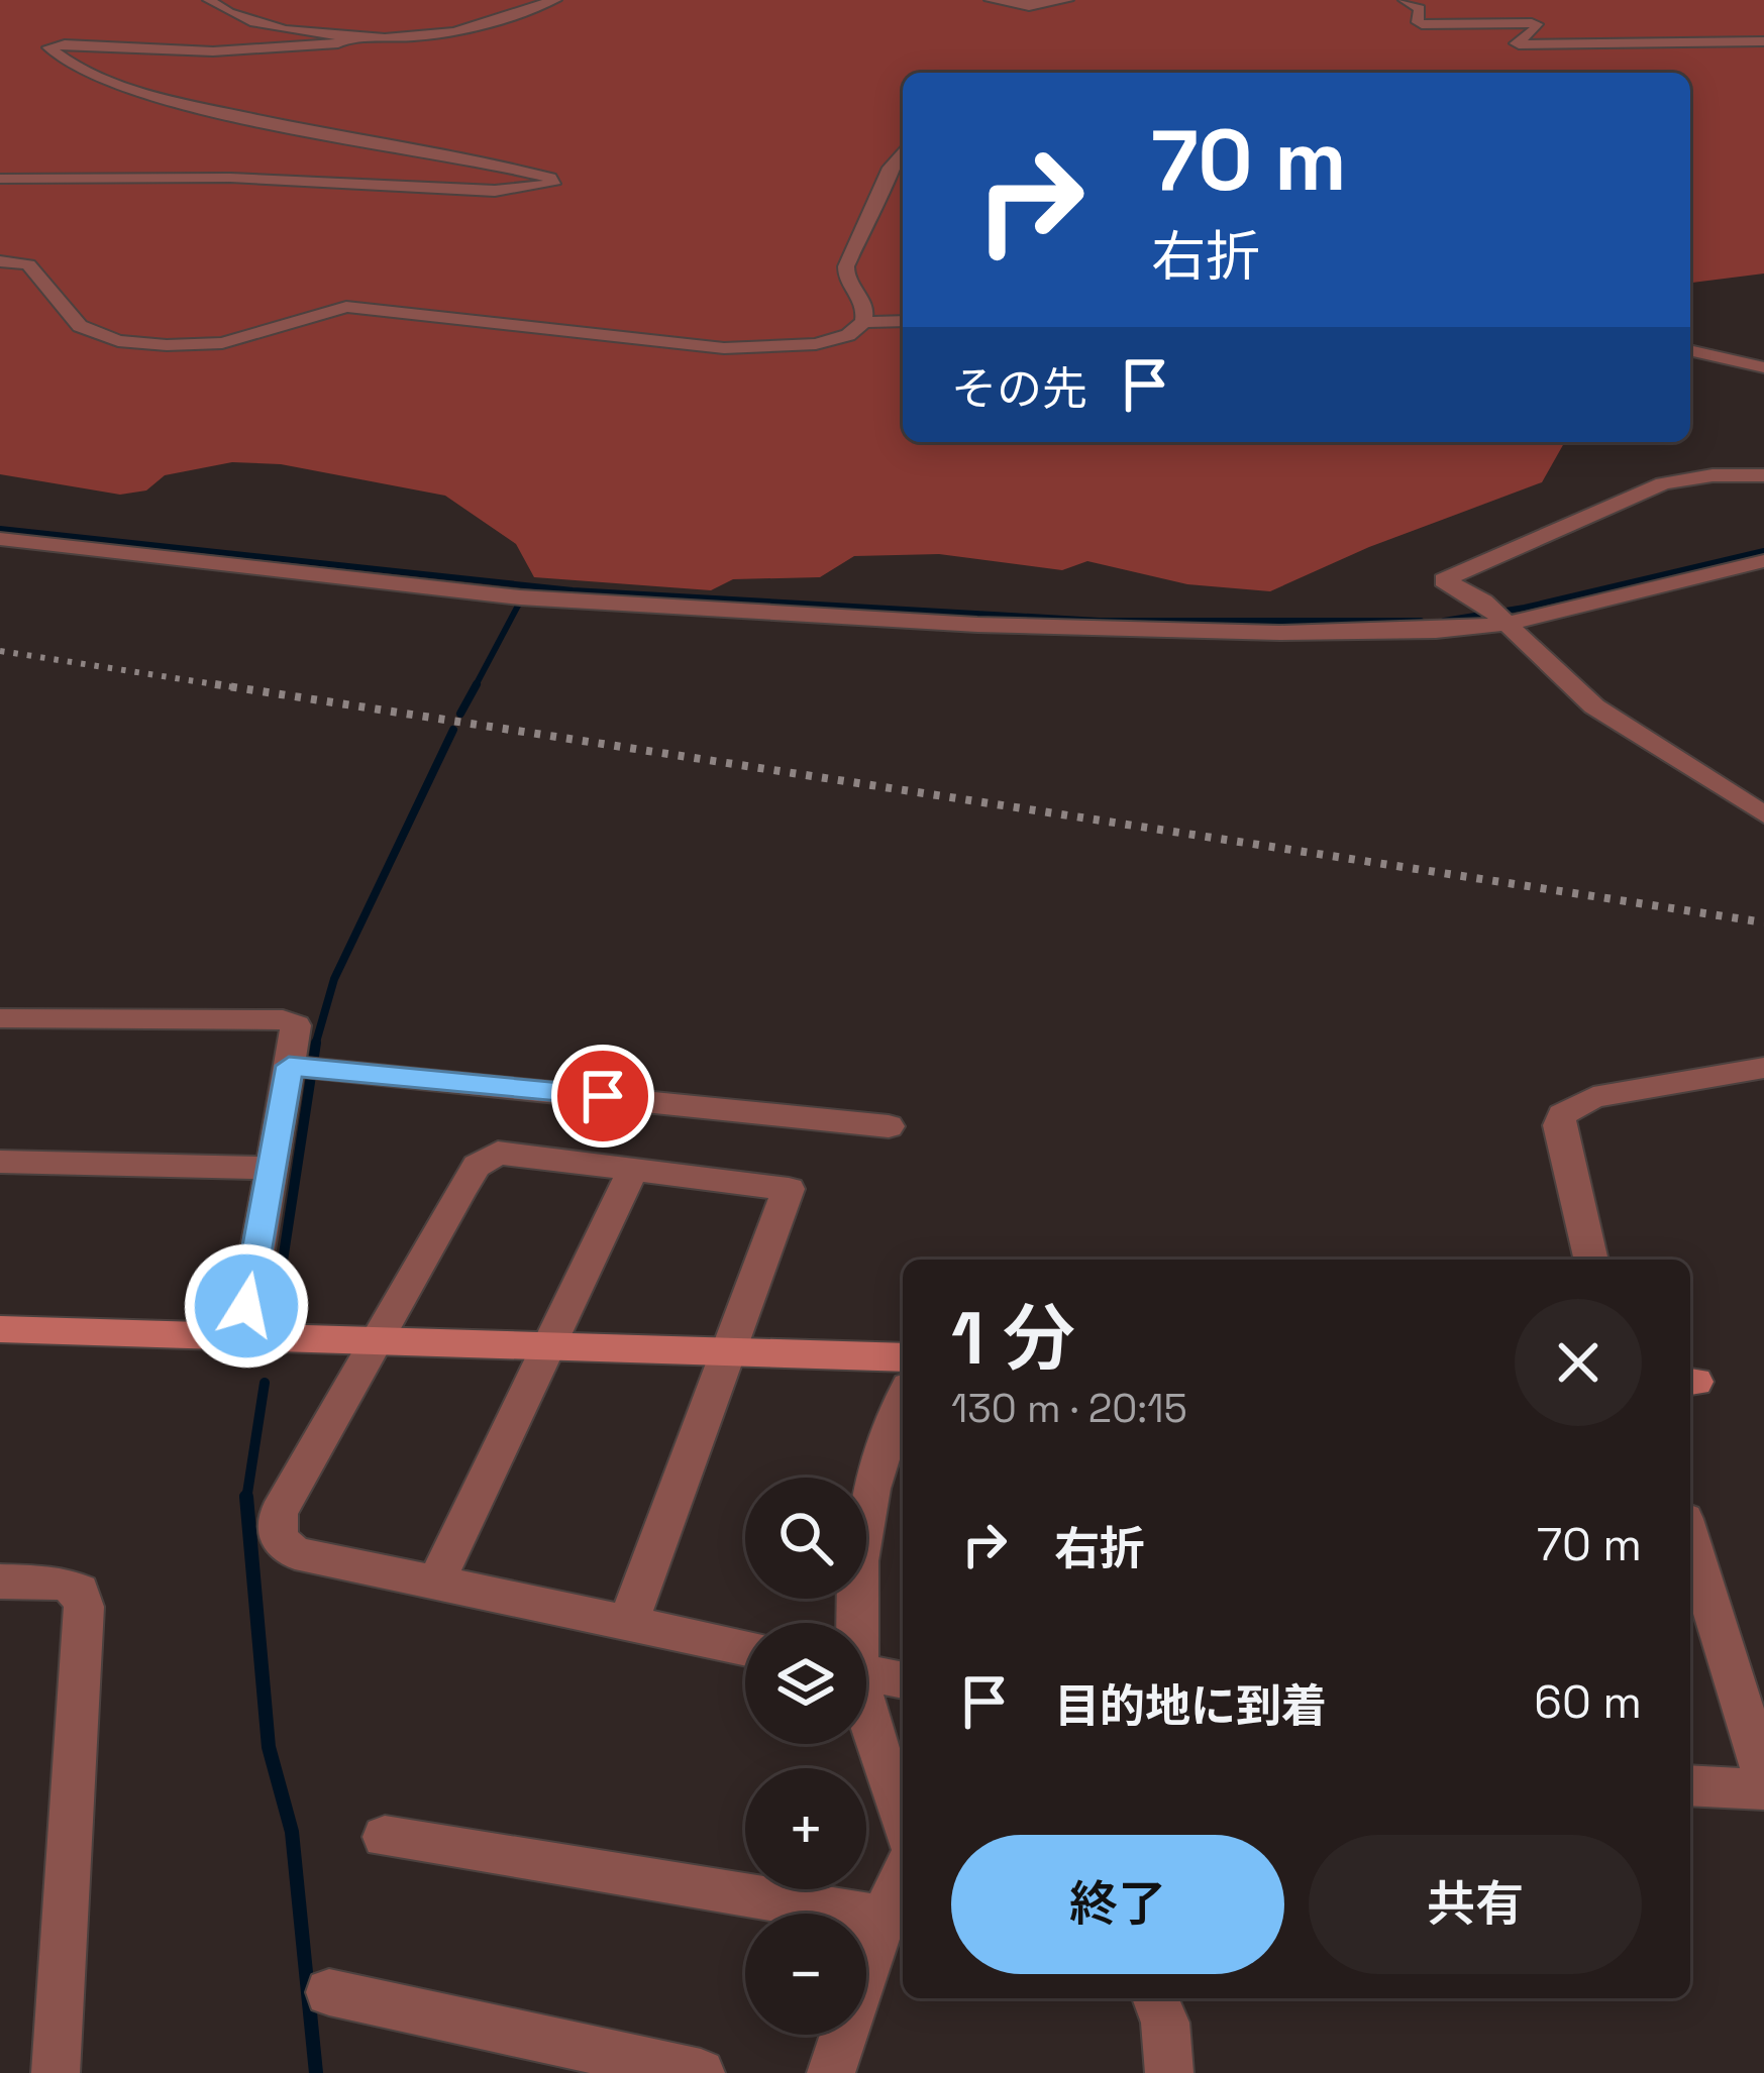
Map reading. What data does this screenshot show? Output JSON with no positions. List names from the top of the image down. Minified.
{"page":{"turn":["70 m","右折"],"then":"その先","heading":["1 分","130 m · 20:15"],"list":[{"name":"右折","value":"70 m"},{"name":"目的地に到着","value":"60 m"}],"map_buttons":["+","−"],"buttons":["終了","共有"]}}
